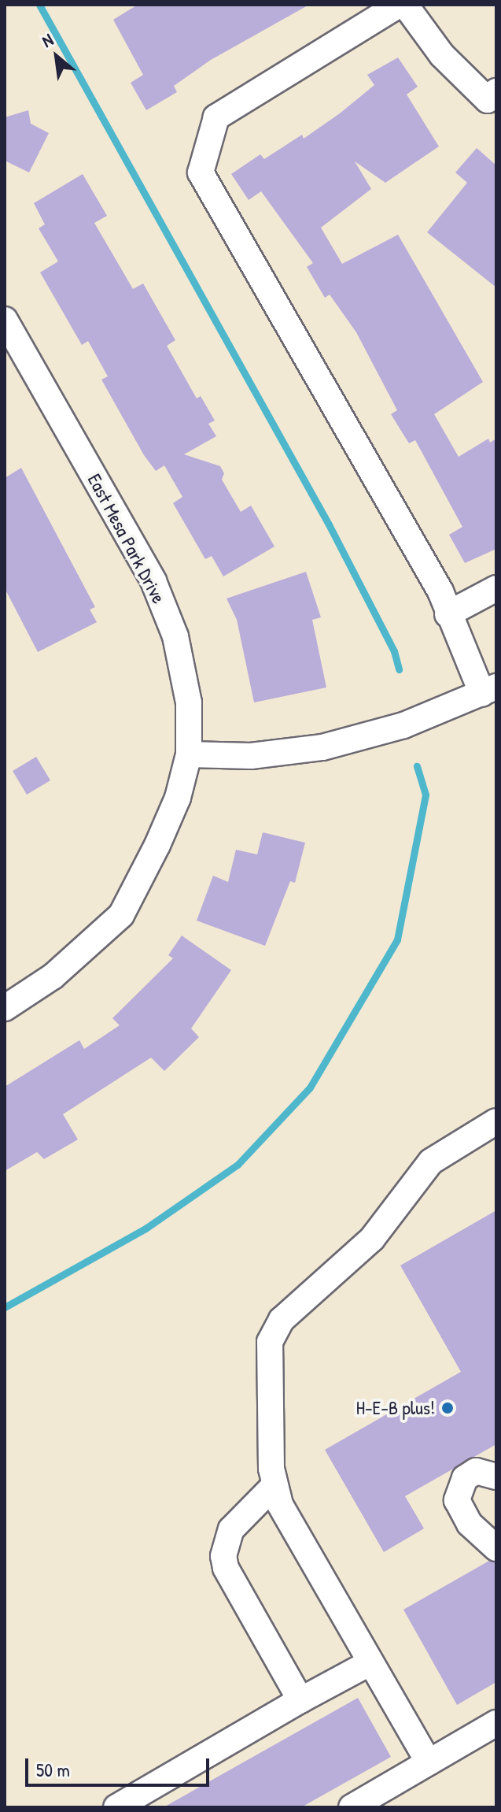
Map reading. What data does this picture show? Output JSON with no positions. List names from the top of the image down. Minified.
{"streets":{"street":["East Mesa Park Drive"]},"places":["H-E-B plus!"],"scale_bar":"50 m","north":"top left"}
